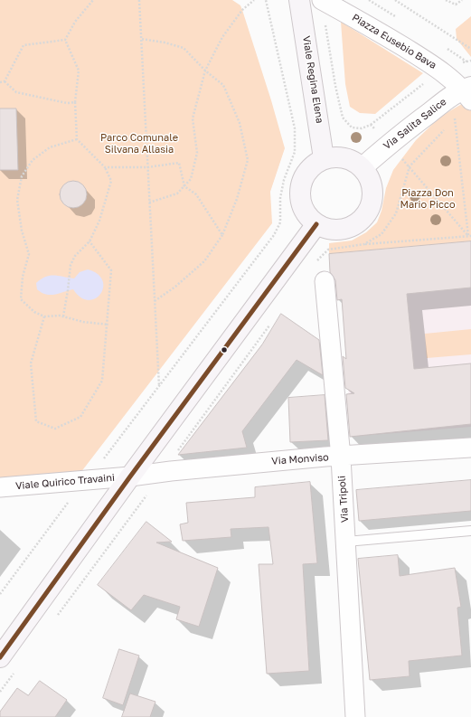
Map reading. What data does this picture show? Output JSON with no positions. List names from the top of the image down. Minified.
{"streets":{"main road":["Viale Regina Elena"],"street":["Piazza Eusebio Bava","Via Salita Salice","Via Monviso","Viale Quirico Travaini","Via Tripoli"]},"crossings":[["Piazza Eusebio Bava","Via Salita Salice"],["Viale Regina Elena","Via Salita Salice"],["Via Monviso","Viale Quirico Travaini"],["Via Monviso","Via Tripoli"]],"parks":["Parco Comunale Silvana Allasia","Piazza Don Mario Picco"]}
